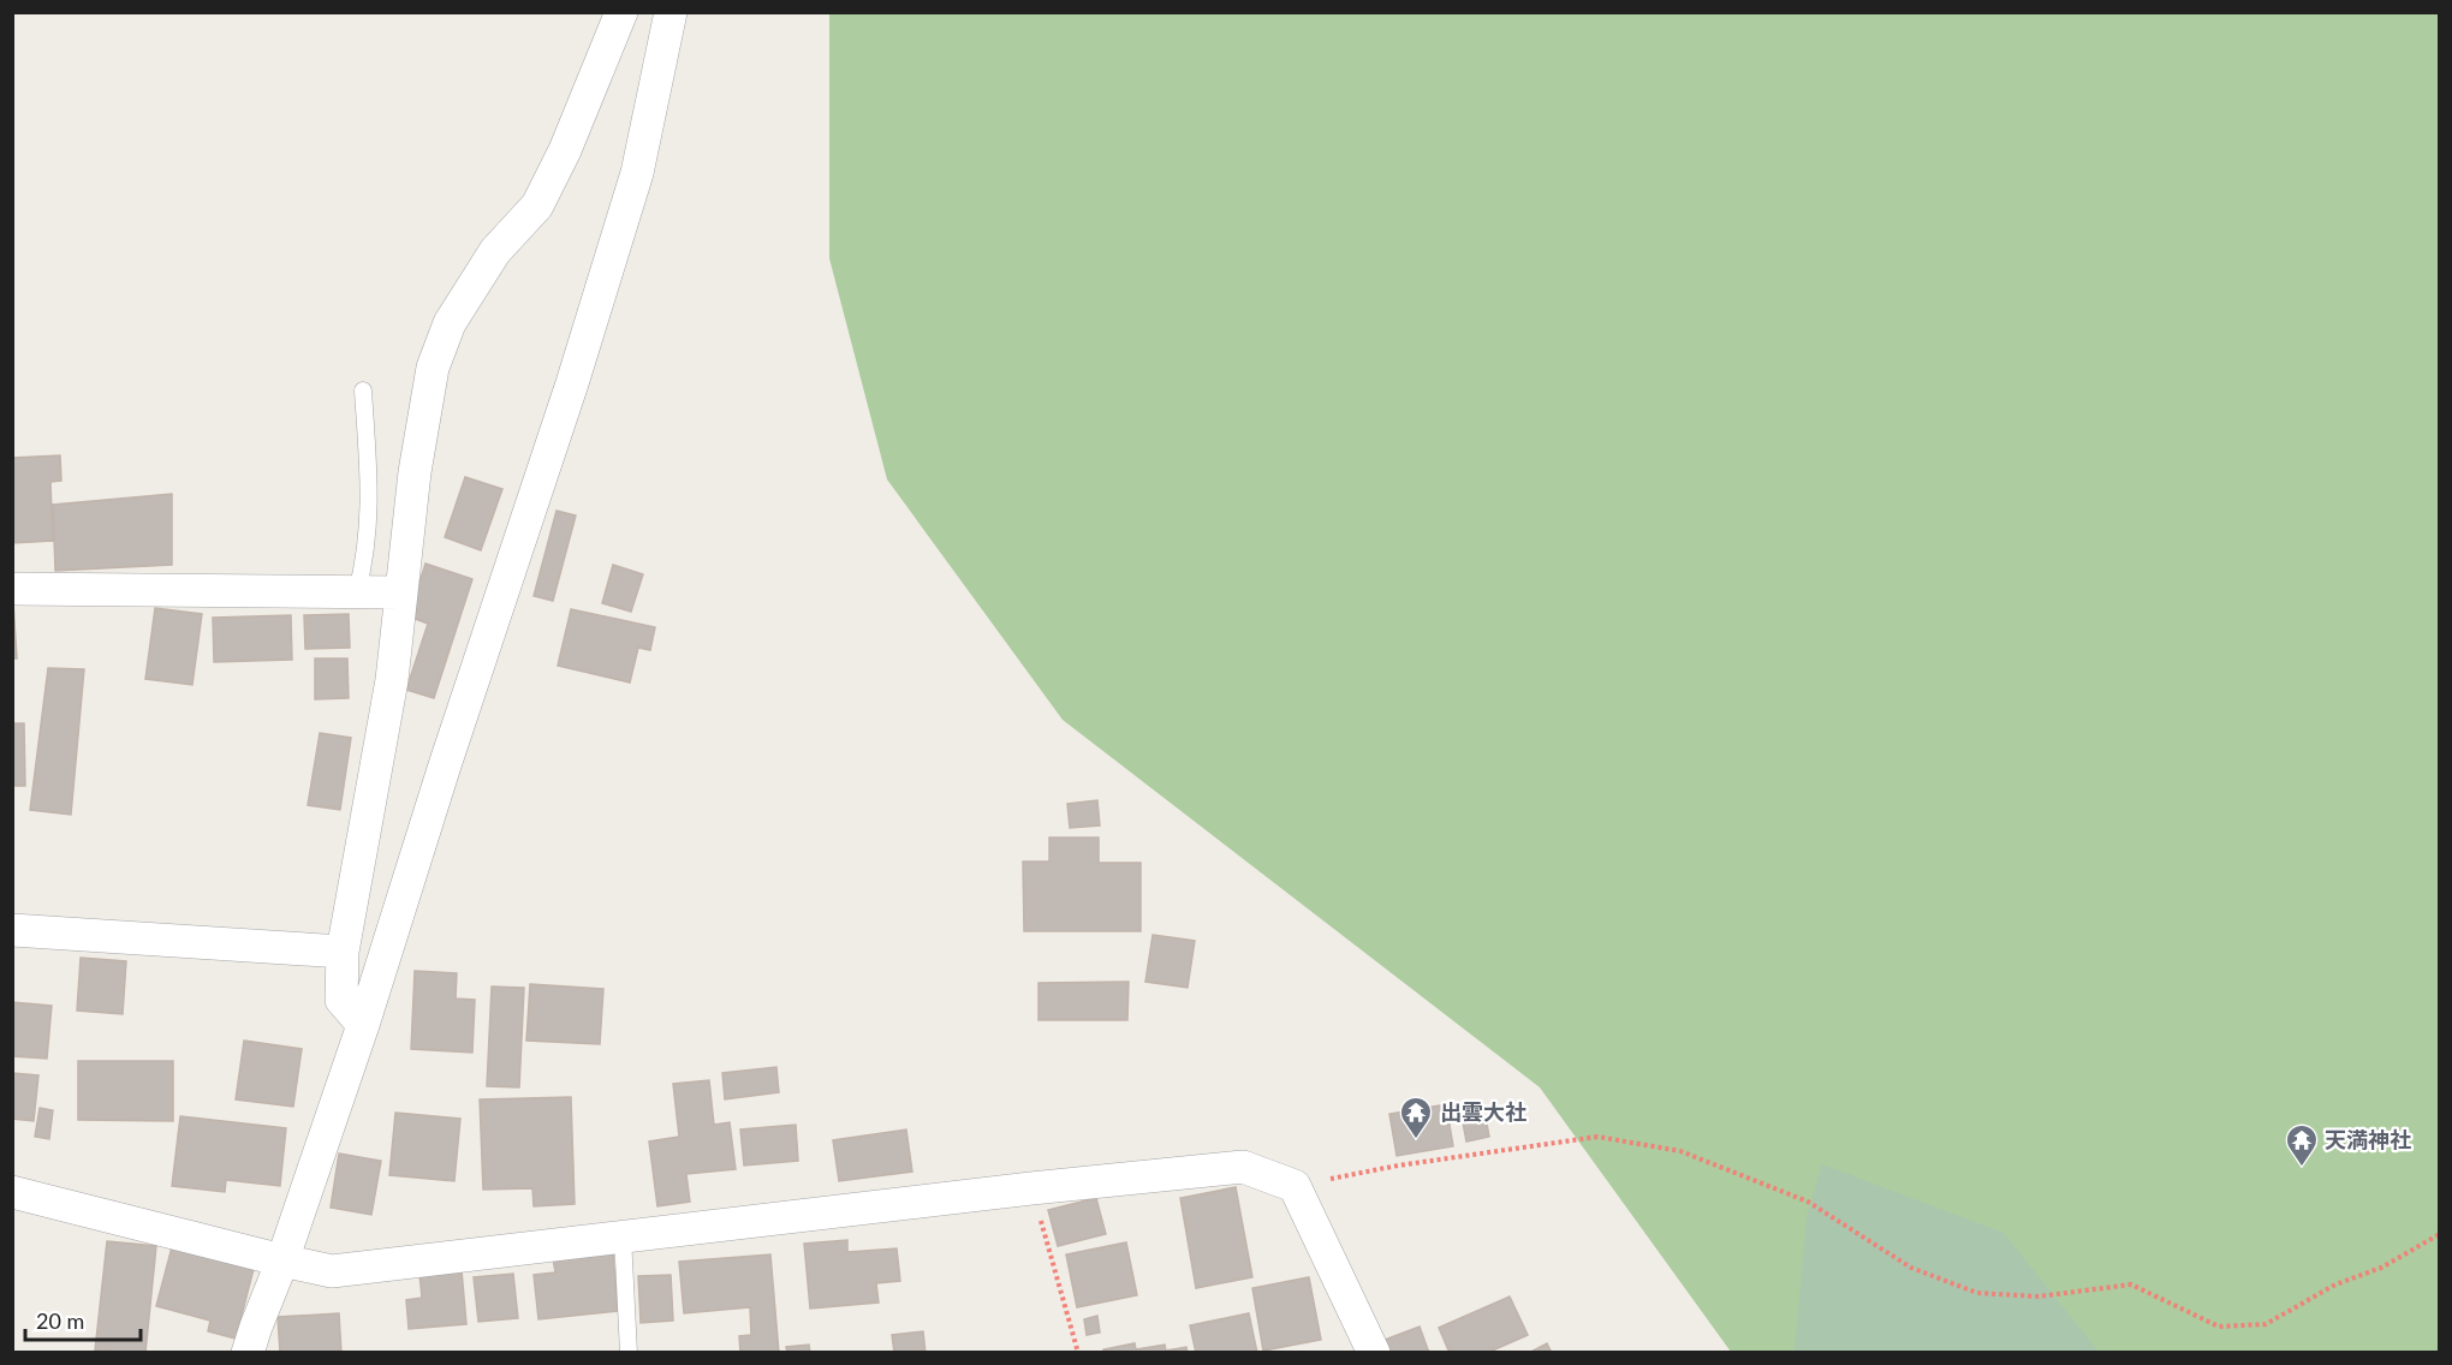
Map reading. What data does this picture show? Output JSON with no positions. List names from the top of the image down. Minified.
{"places":{"temple":["出雲大社","天満神社"]},"scale_bar":"20 m"}
